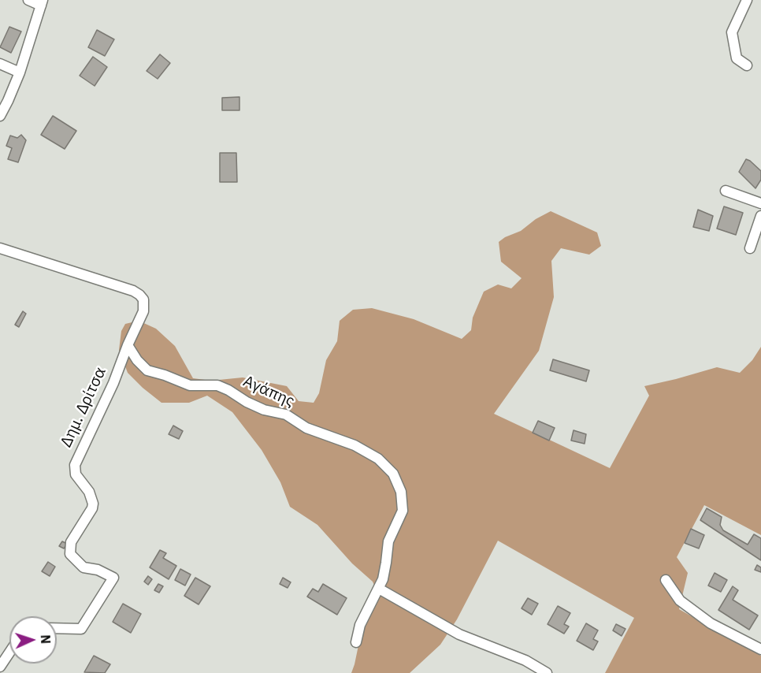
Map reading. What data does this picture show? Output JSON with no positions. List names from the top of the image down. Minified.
{"streets":{"street":["Αγάπης","Δημ. Δρίτσα"]},"crossings":[["Αγάπης","Δημ. Δρίτσα"]],"north":"right"}
